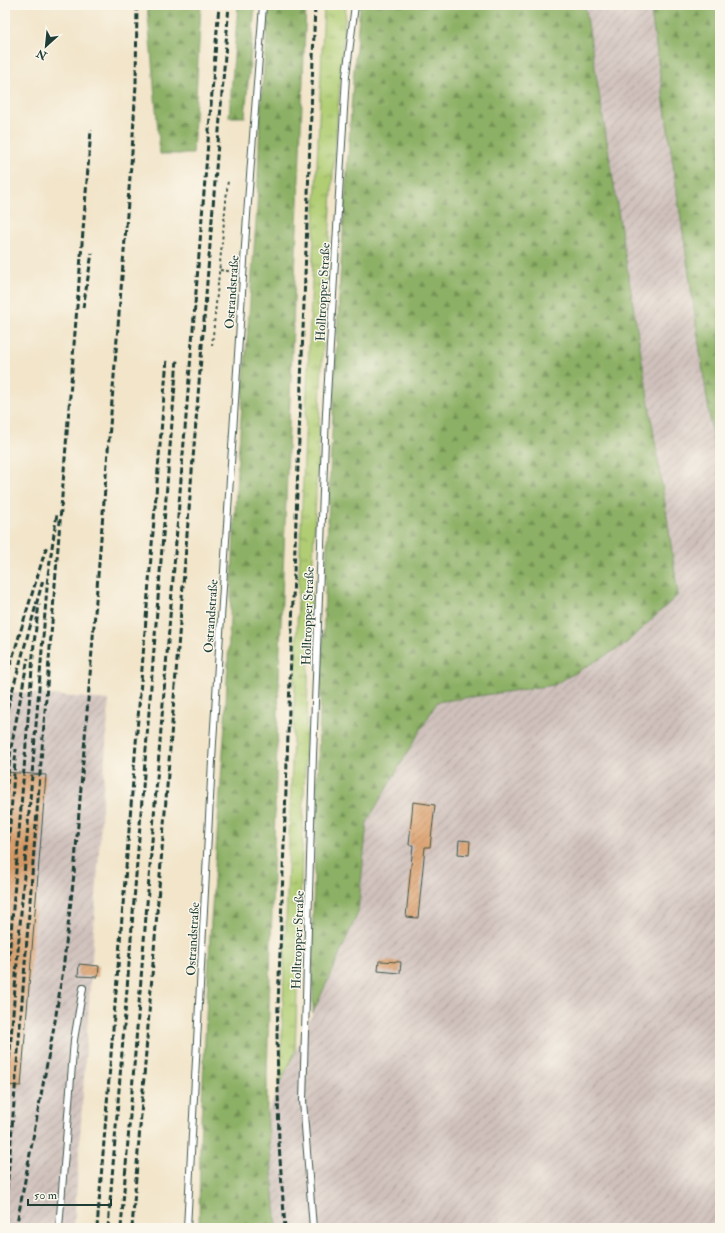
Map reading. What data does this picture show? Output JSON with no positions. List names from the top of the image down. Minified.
{"streets":{"lane":["Ostrandstraße","Holltropper Straße"]},"scale_bar":"50 m","north":"bottom left"}
